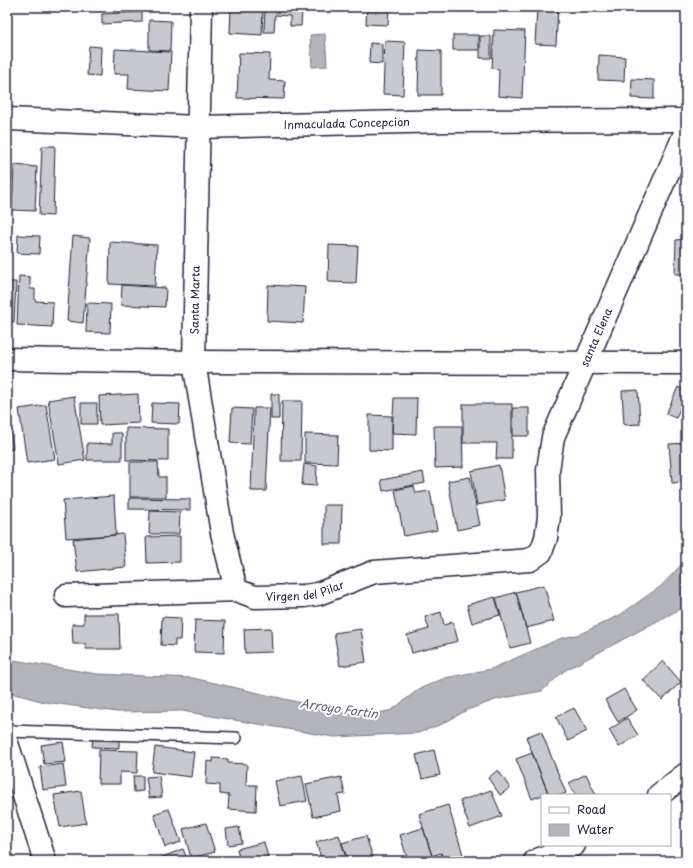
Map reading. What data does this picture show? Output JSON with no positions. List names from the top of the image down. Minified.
{"streets":{"street":["Inmaculada Concepcion","Santa Marta","santa Elena","Virgen del Pilar"]},"crossings":[["Inmaculada Concepcion","Santa Marta"],["Santa Marta","Virgen del Pilar"],["santa Elena","Virgen del Pilar"]],"water":["Arroyo Fortín"],"legend":["Road","Water"]}
